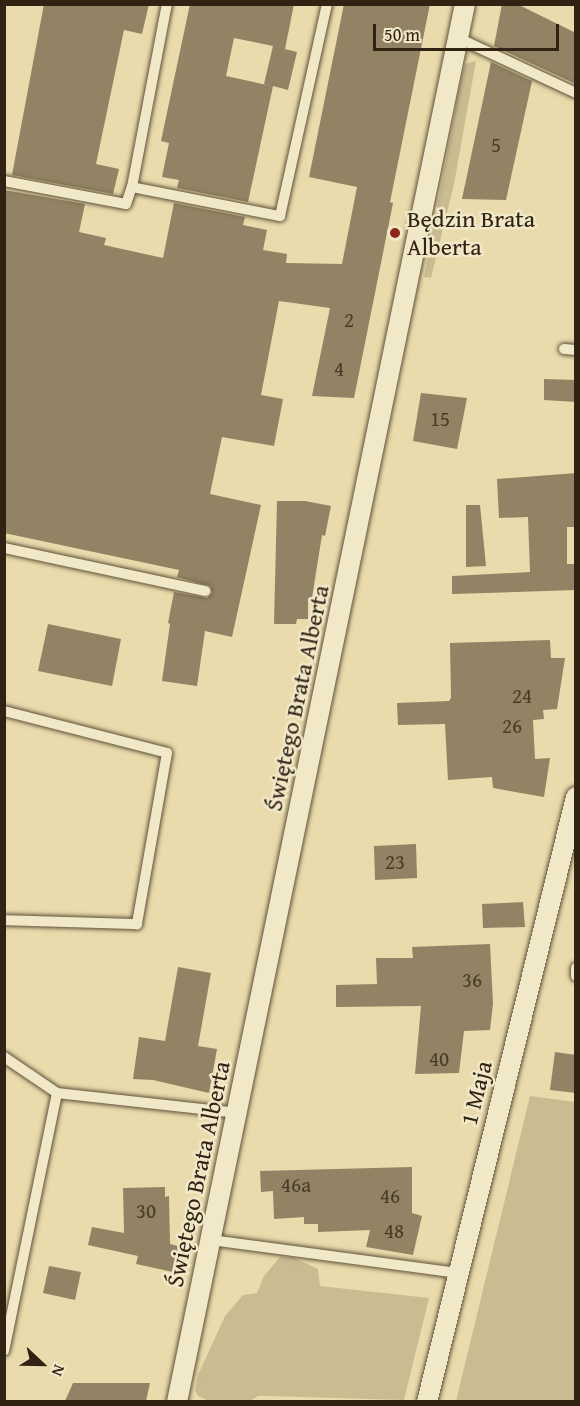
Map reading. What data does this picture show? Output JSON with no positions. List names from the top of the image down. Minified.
{"streets":{"street":["Świętego Brata Alberta","1 Maja"]},"places":["Będzin Brata Alberta"],"house_numbers":["5","2","4","15","24","26","23","36","40","46a","46","30","48"],"scale_bar":"50 m","north":"right"}
